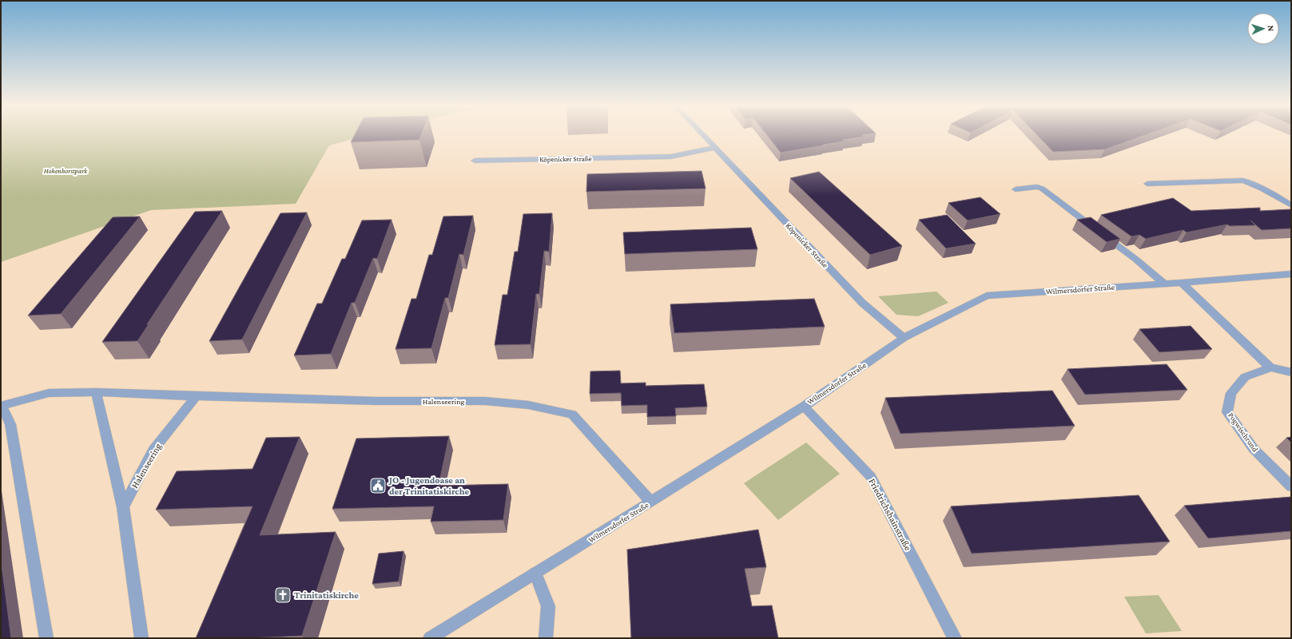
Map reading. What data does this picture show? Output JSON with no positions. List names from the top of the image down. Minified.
{"streets":{"street":["Köpenicker Straße","Wilmersdorfer Straße","Halenseering","Pogwischrund","Friedrichshainstraße"]},"crossings":[["Köpenicker Straße","Wilmersdorfer Straße"],["Wilmersdorfer Straße","Halenseering"],["Wilmersdorfer Straße","Friedrichshainstraße"]],"parks":["Hohenhorstpark"],"places":{"public building":["JO - Jugendoase an der Trinitatiskirche"],"church":["Trinitatiskirche"]},"north":"right"}
